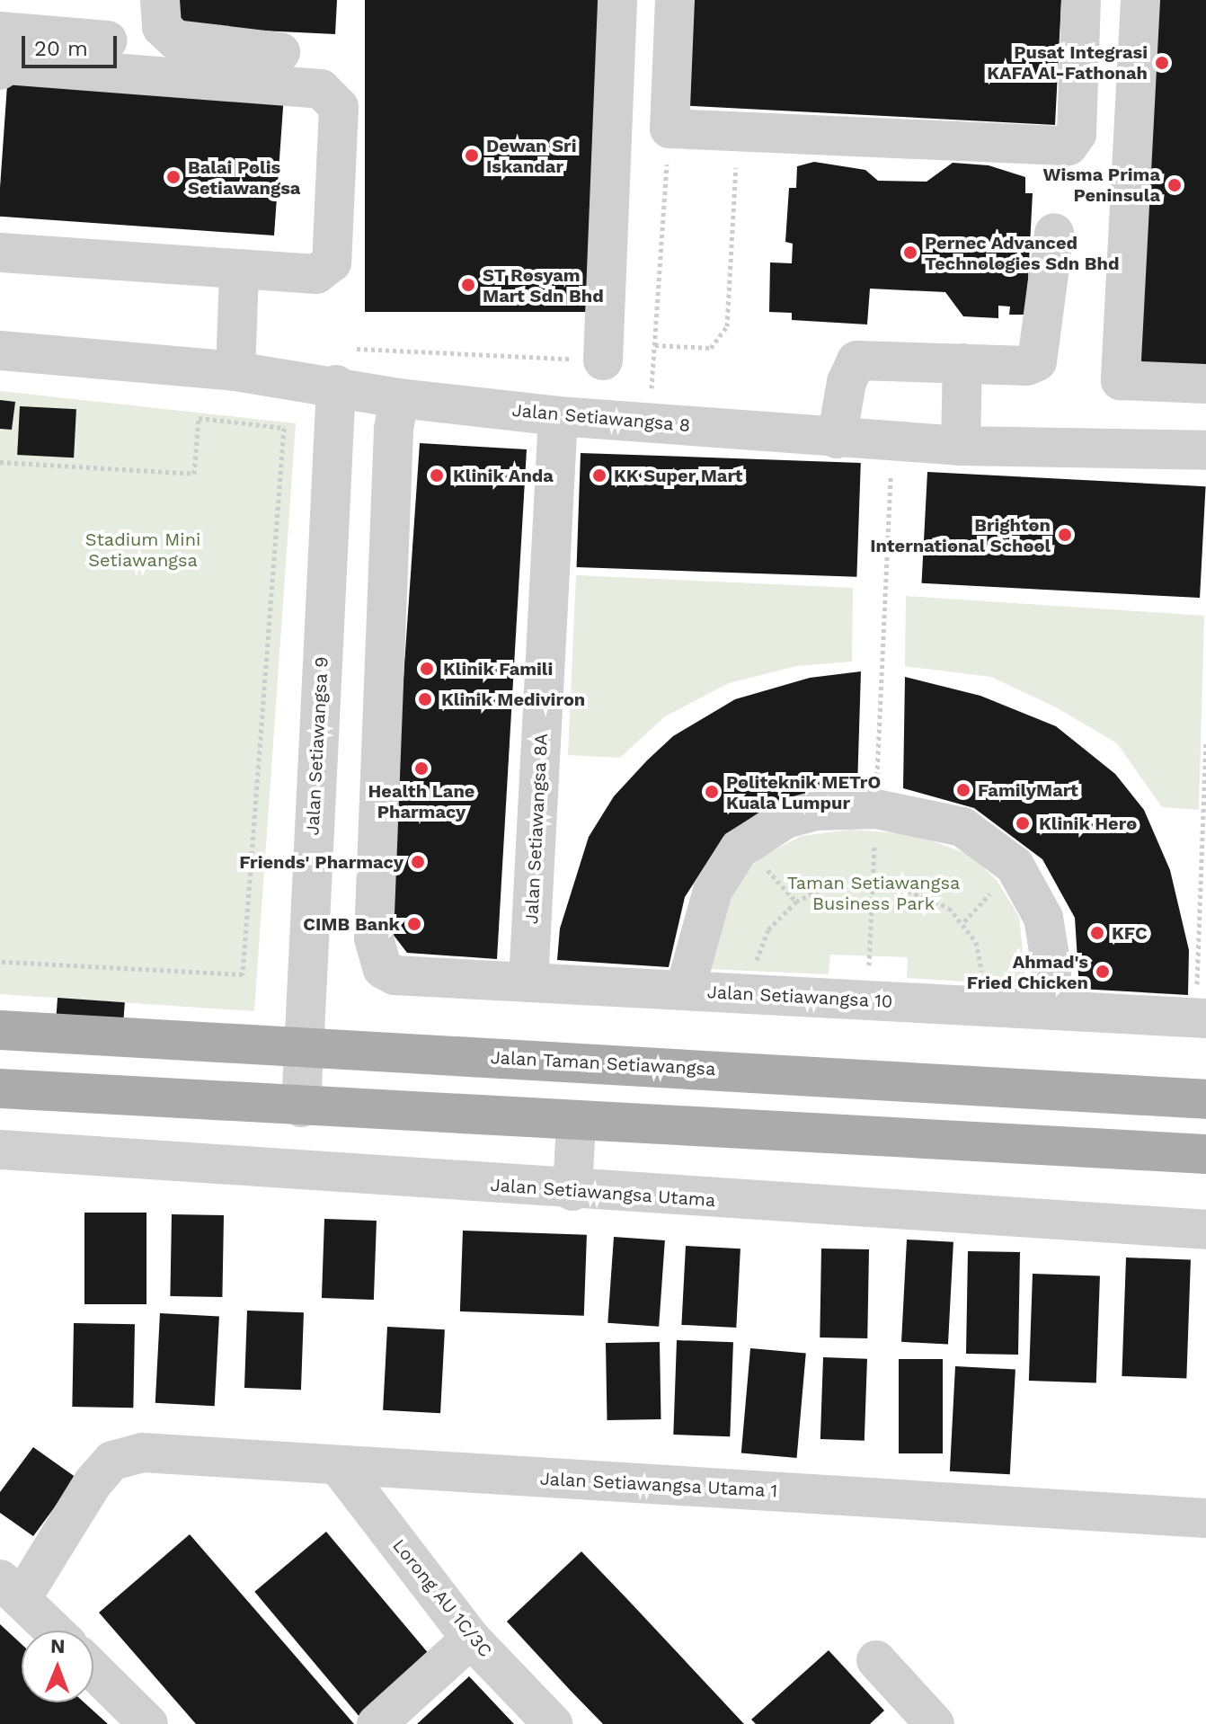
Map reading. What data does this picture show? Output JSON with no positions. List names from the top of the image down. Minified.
{"streets":{"main road":["Jalan Taman Setiawangsa"],"street":["Jalan Setiawangsa 8","Jalan Setiawangsa 9","Jalan Setiawangsa 8A","Jalan Setiawangsa 10","Jalan Setiawangsa Utama","Jalan Setiawangsa Utama 1","Lorong AU 1C/3C"]},"crossings":[["Jalan Setiawangsa 8","Jalan Setiawangsa 9"],["Jalan Setiawangsa 8","Jalan Setiawangsa 8A"],["Jalan Setiawangsa 8","Jalan Setiawangsa 10"],["Jalan Setiawangsa 9","Jalan Taman Setiawangsa"],["Jalan Setiawangsa 8A","Jalan Setiawangsa 10"],["Jalan Setiawangsa Utama 1","Lorong AU 1C/3C"]],"parks":["Stadium Mini Setiawangsa","Taman Setiawangsa Business Park"],"places":["Pusat Integrasi KAFA Al-Fathonah","Dewan Sri Iskandar","Balai Polis Setiawangsa","Wisma Prima Peninsula","Pernec Advanced Technologies Sdn Bhd","ST Rosyam Mart Sdn Bhd","Klinik Anda","KK Super Mart","Brighton International School","Klinik Famili","Klinik Mediviron","Health Lane Pharmacy","FamilyMart","Politeknik METrO Kuala Lumpur","Klinik Hero","Friends' Pharmacy","CIMB Bank","KFC","Ahmad's Fried Chicken"],"scale_bar":"20 m","north":"top"}
